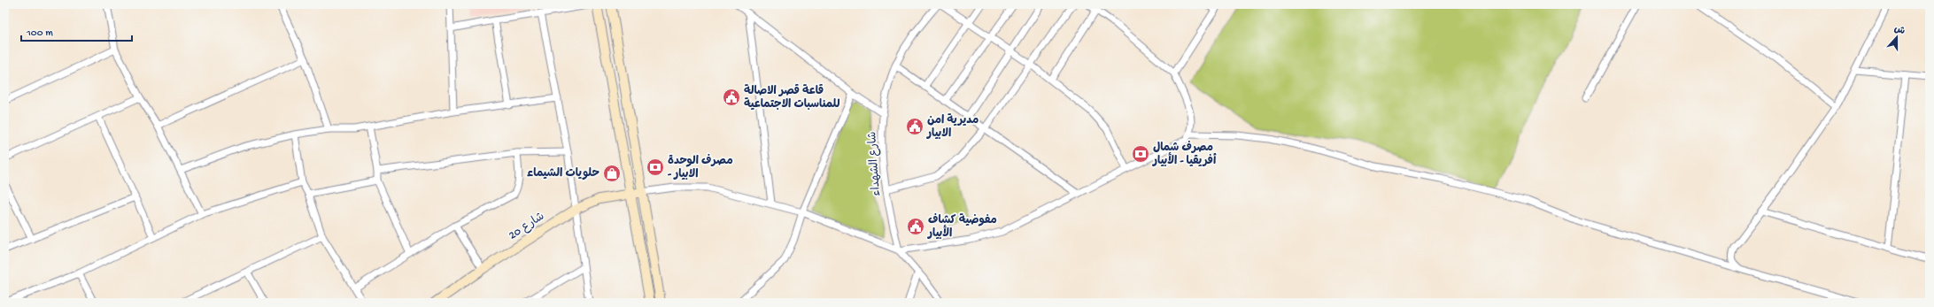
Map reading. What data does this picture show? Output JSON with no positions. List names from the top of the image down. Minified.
{"streets":{"street":["شارع الشهداء","شارع 20"]},"places":{"public building":["قاعة قصر الاصالة للمناسبات الاجتماعية","مديرية امن الابيار","مفوضية كشاف الأبيار"],"bank":["مصرف شمال أفريقيا - الأبيار","مصرف الوحدة - الابيار"],"shop":["حلويات الشيماء"]},"scale_bar":"100 m","north":"top"}
